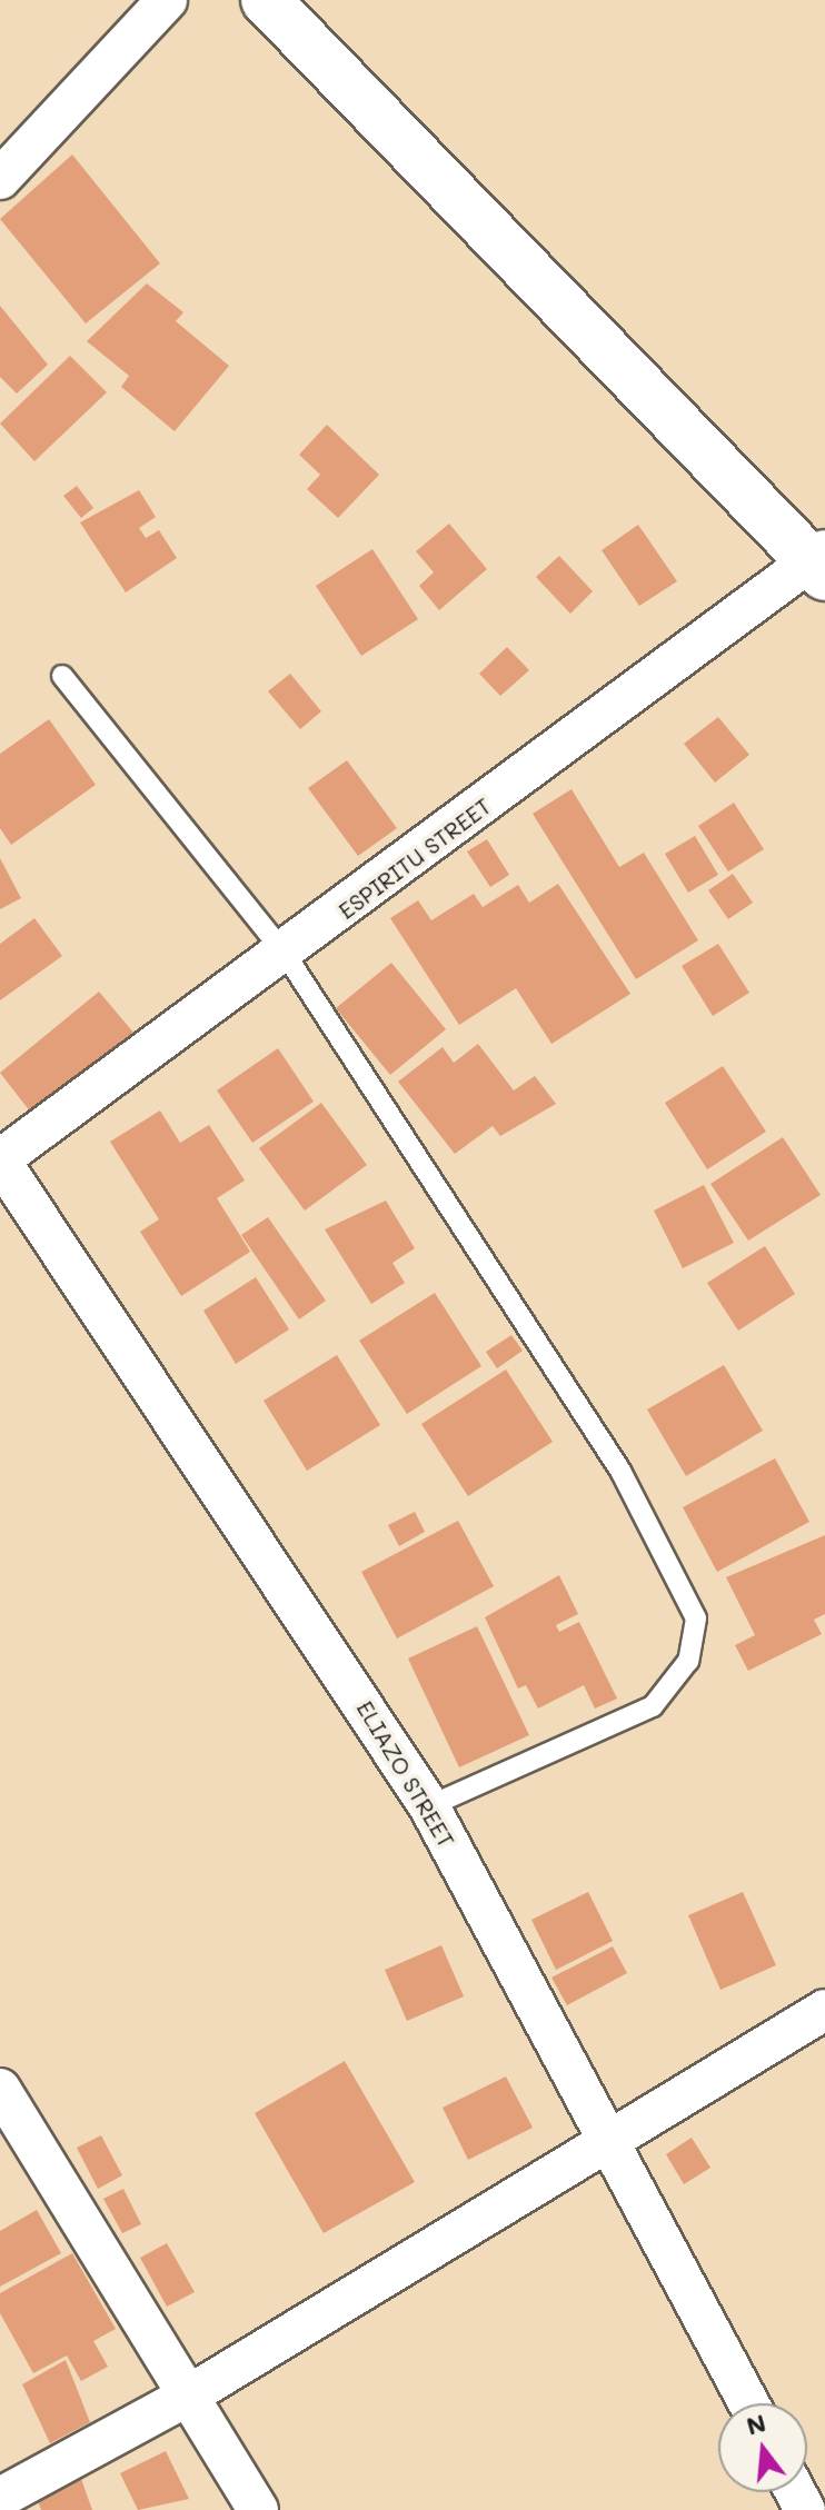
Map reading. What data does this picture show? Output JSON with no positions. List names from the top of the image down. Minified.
{"streets":{"street":["ESPIRITU STREET","ELIAZO STREET"]},"crossings":[["ESPIRITU STREET","ELIAZO STREET"]],"north":"top"}
